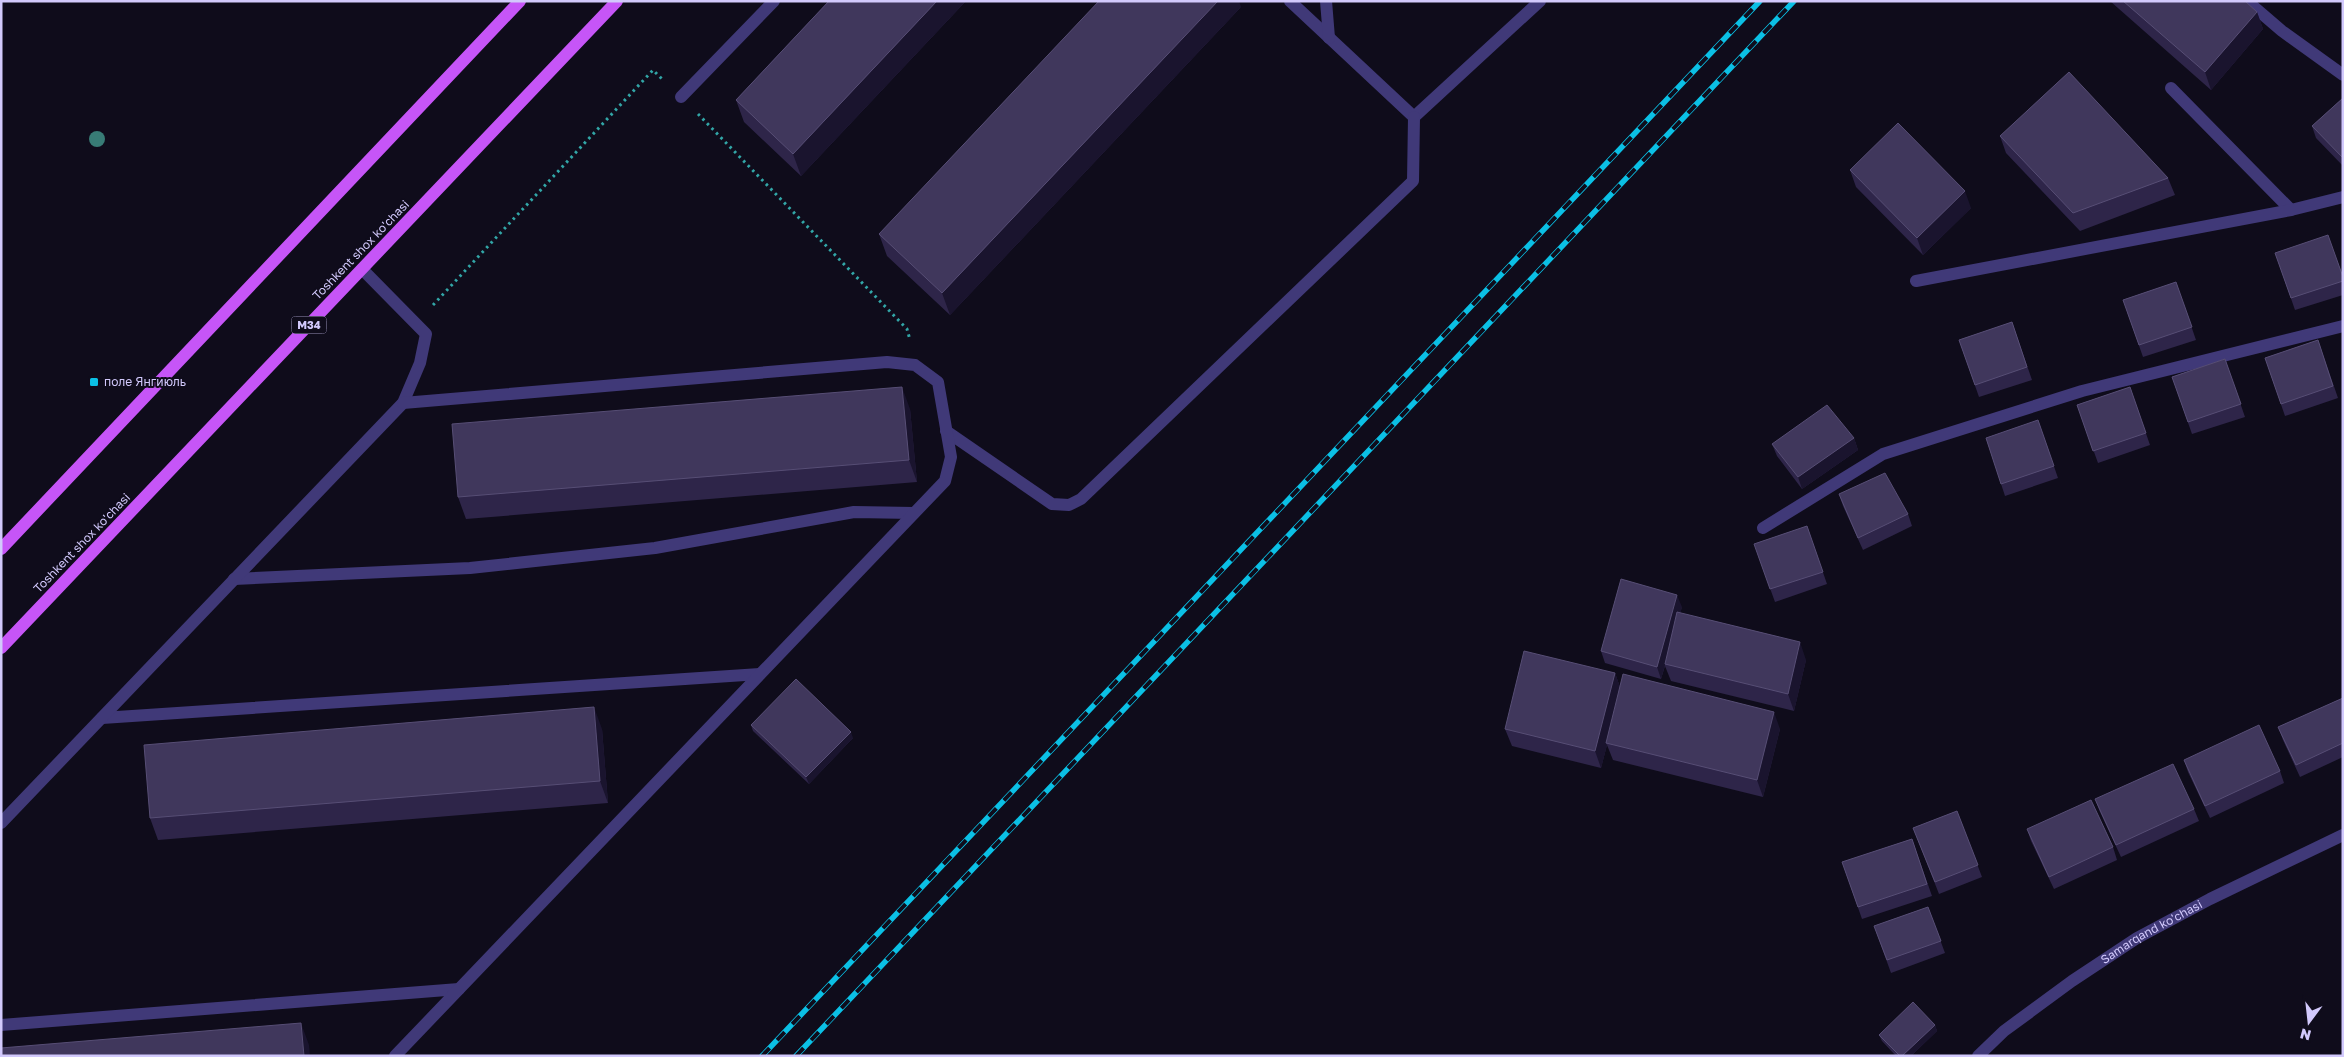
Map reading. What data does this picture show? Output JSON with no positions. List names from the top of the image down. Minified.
{"streets":{"main road":["Toshkent shox ko'chasi","M34"],"street":["Samarqand ko'chasi"]},"places":{"transit":["поле Янгиюль"]},"north":"bottom"}
